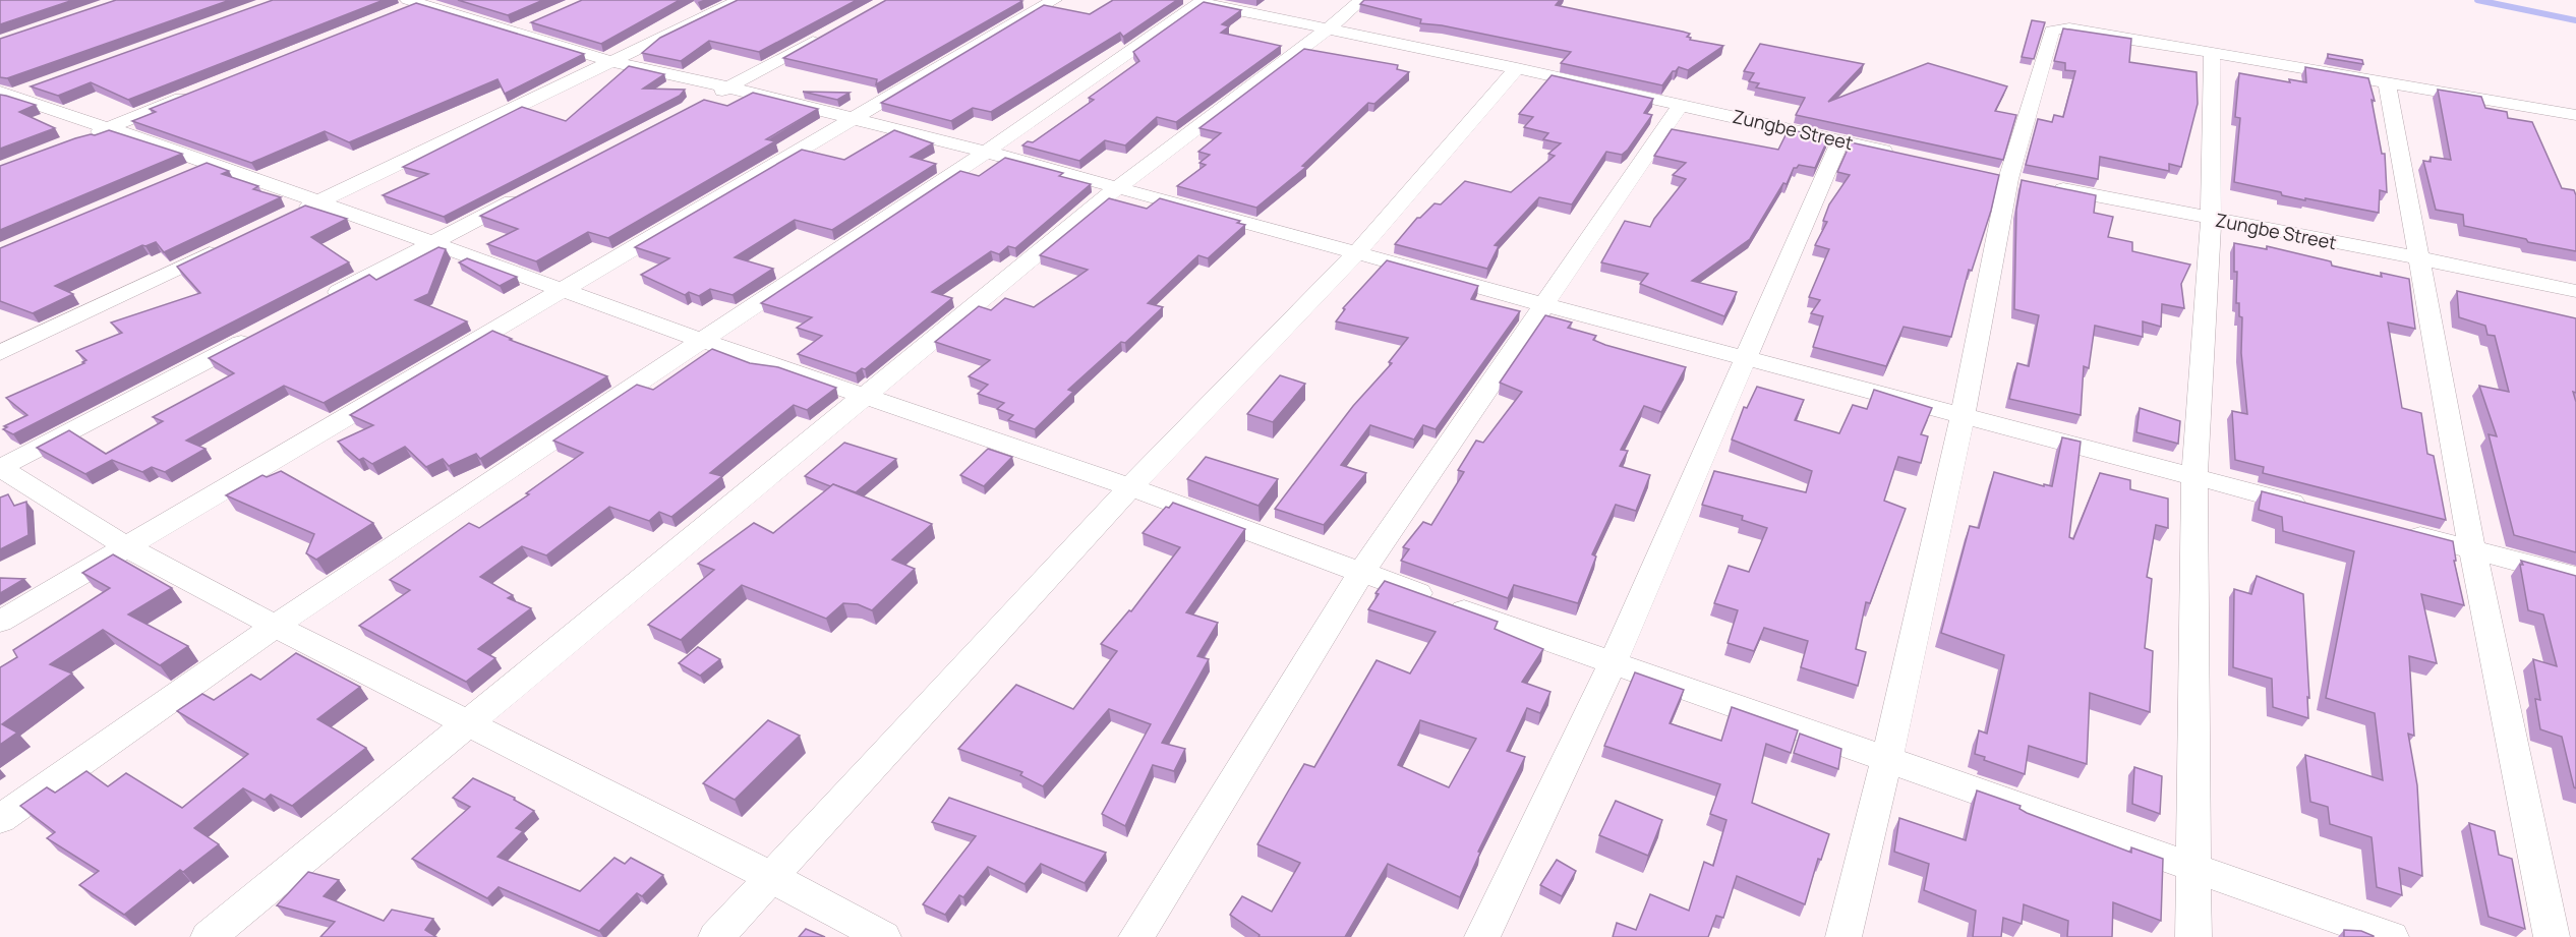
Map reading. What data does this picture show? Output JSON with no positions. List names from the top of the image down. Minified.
{"streets":{"street":["Zungbe Street"]}}
